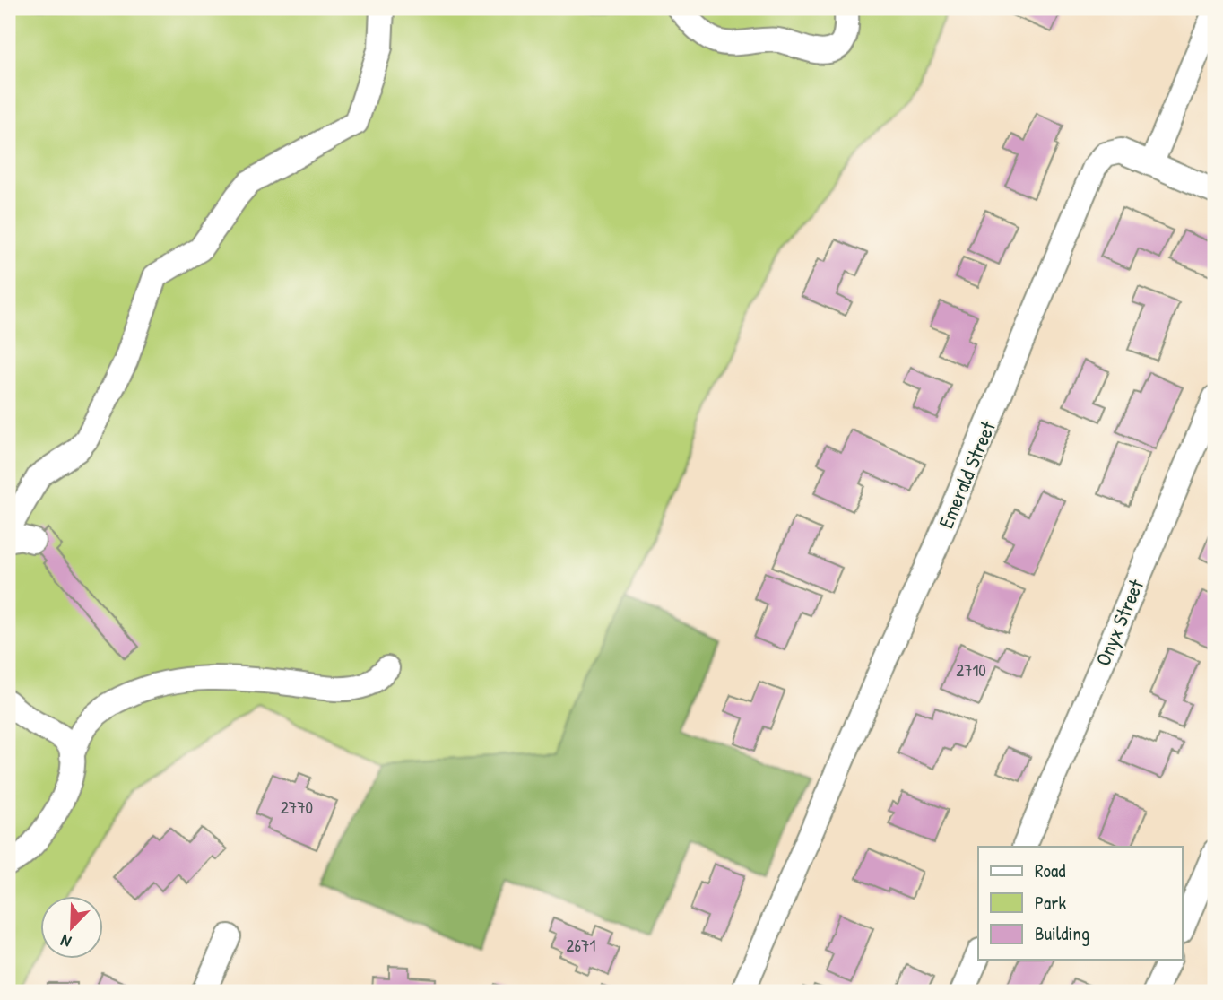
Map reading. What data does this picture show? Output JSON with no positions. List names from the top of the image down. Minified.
{"streets":{"street":["Emerald Street","Onyx Street"]},"house_numbers":["2710","2770","2671"],"legend":["Road","Park","Building"],"north":"bottom left"}
